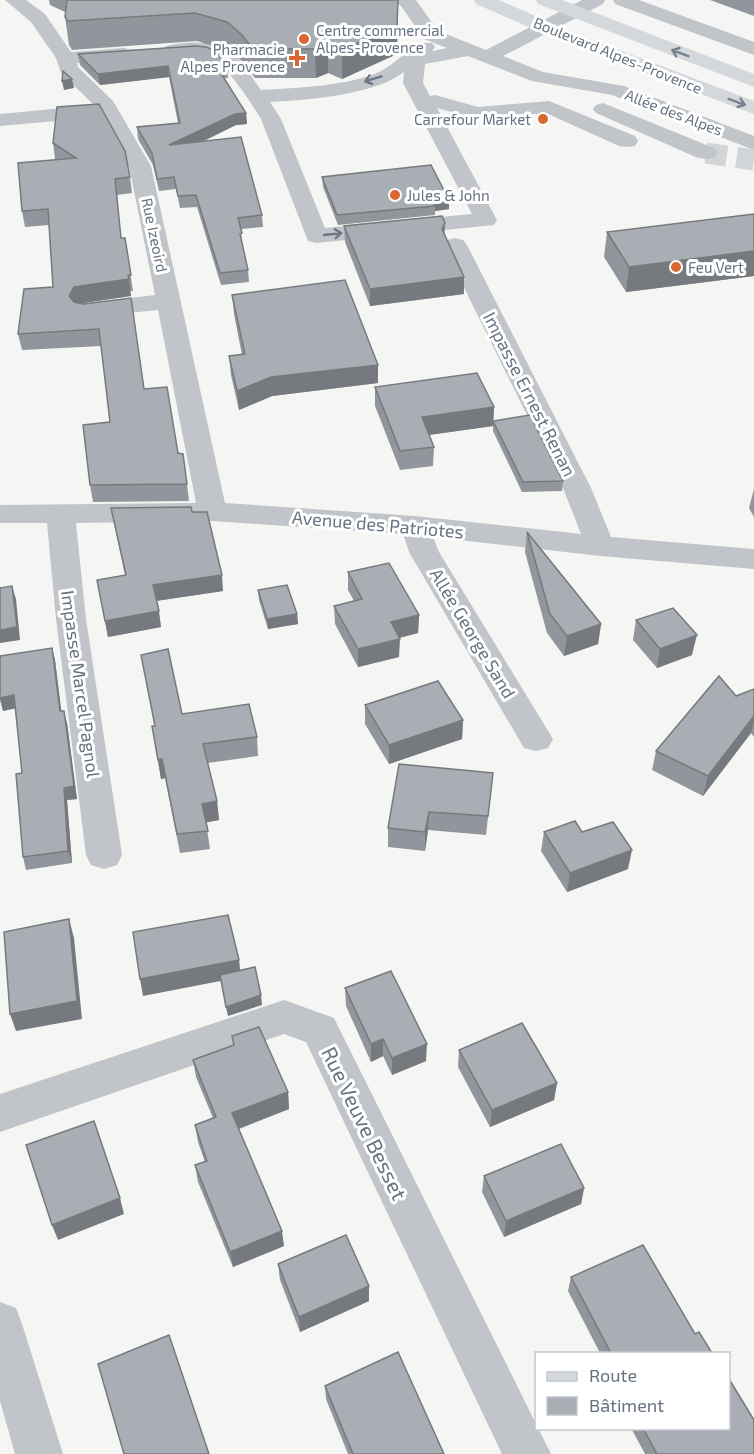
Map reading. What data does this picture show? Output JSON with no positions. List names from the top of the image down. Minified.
{"streets":{"main road":["Boulevard Alpes-Provence"],"street":["Allée des Alpes","Rue Izeoird","Impasse Ernest Renan","Avenue des Patriotes","Allée George Sand","Impasse Marcel Pagnol","Rue Veuve Besset"]},"crossings":[["Rue Izeoird","Avenue des Patriotes"],["Impasse Ernest Renan","Avenue des Patriotes"],["Avenue des Patriotes","Allée George Sand"],["Avenue des Patriotes","Impasse Marcel Pagnol"]],"places":{"other":["Centre commercial Alpes-Provence","Carrefour Market","Jules & John","Feu Vert"],"health":["Pharmacie Alpes Provence"]},"legend":["Route","Bâtiment"]}
